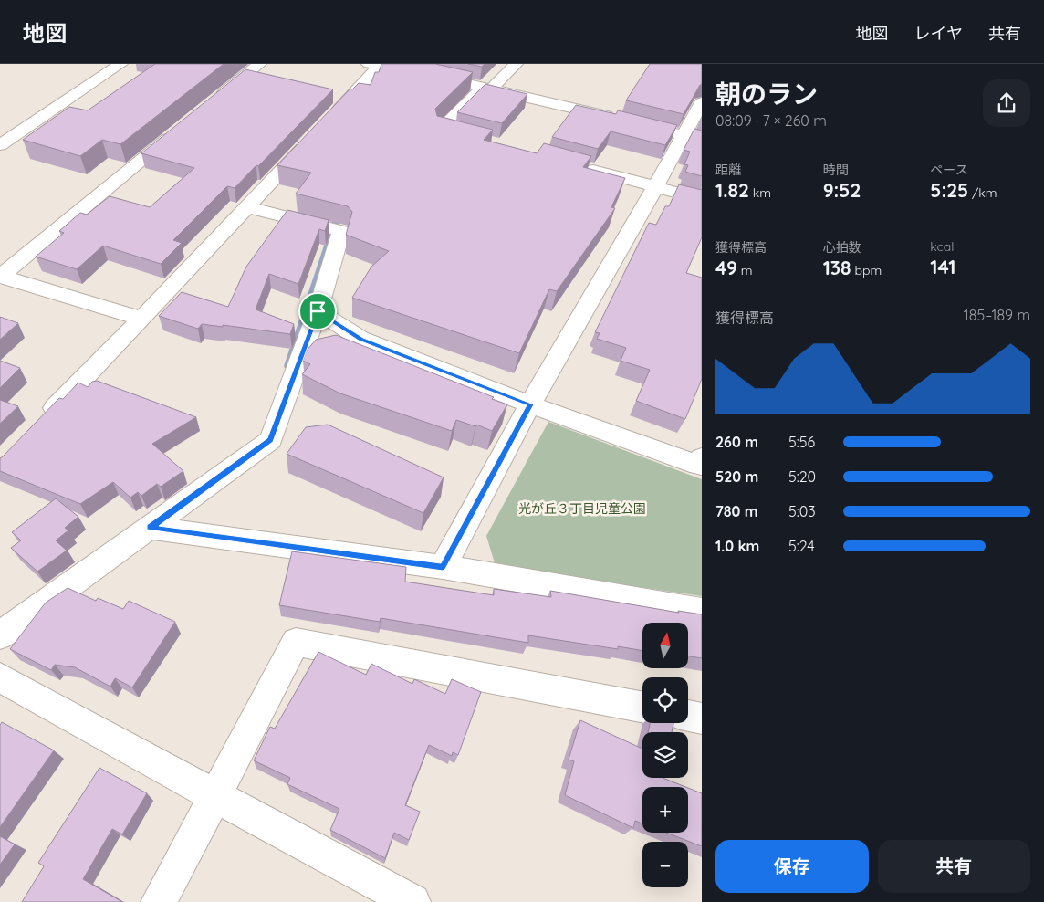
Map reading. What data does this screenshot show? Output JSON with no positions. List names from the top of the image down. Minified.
{"parks":["光が丘３丁目児童公園"],"north":"top","page":{"header":"地図","nav":["地図","レイヤ","共有"],"heading":["朝のラン","08:09 · 7 × 260 m"],"stats":[["距離","1.82 km"],["時間","9:52"],["ペース","5:25 /km"],["獲得標高","49 m"],["心拍数","138 bpm"],["kcal","141"]],"chart":["獲得標高","185–189 m"],"list":[{"name":"260 m","note":"5:56"},{"name":"520 m","note":"5:20"},{"name":"780 m","note":"5:03"},{"name":"1.0 km","note":"5:24"}],"map_buttons":["+","−"],"buttons":["保存","共有"]}}
